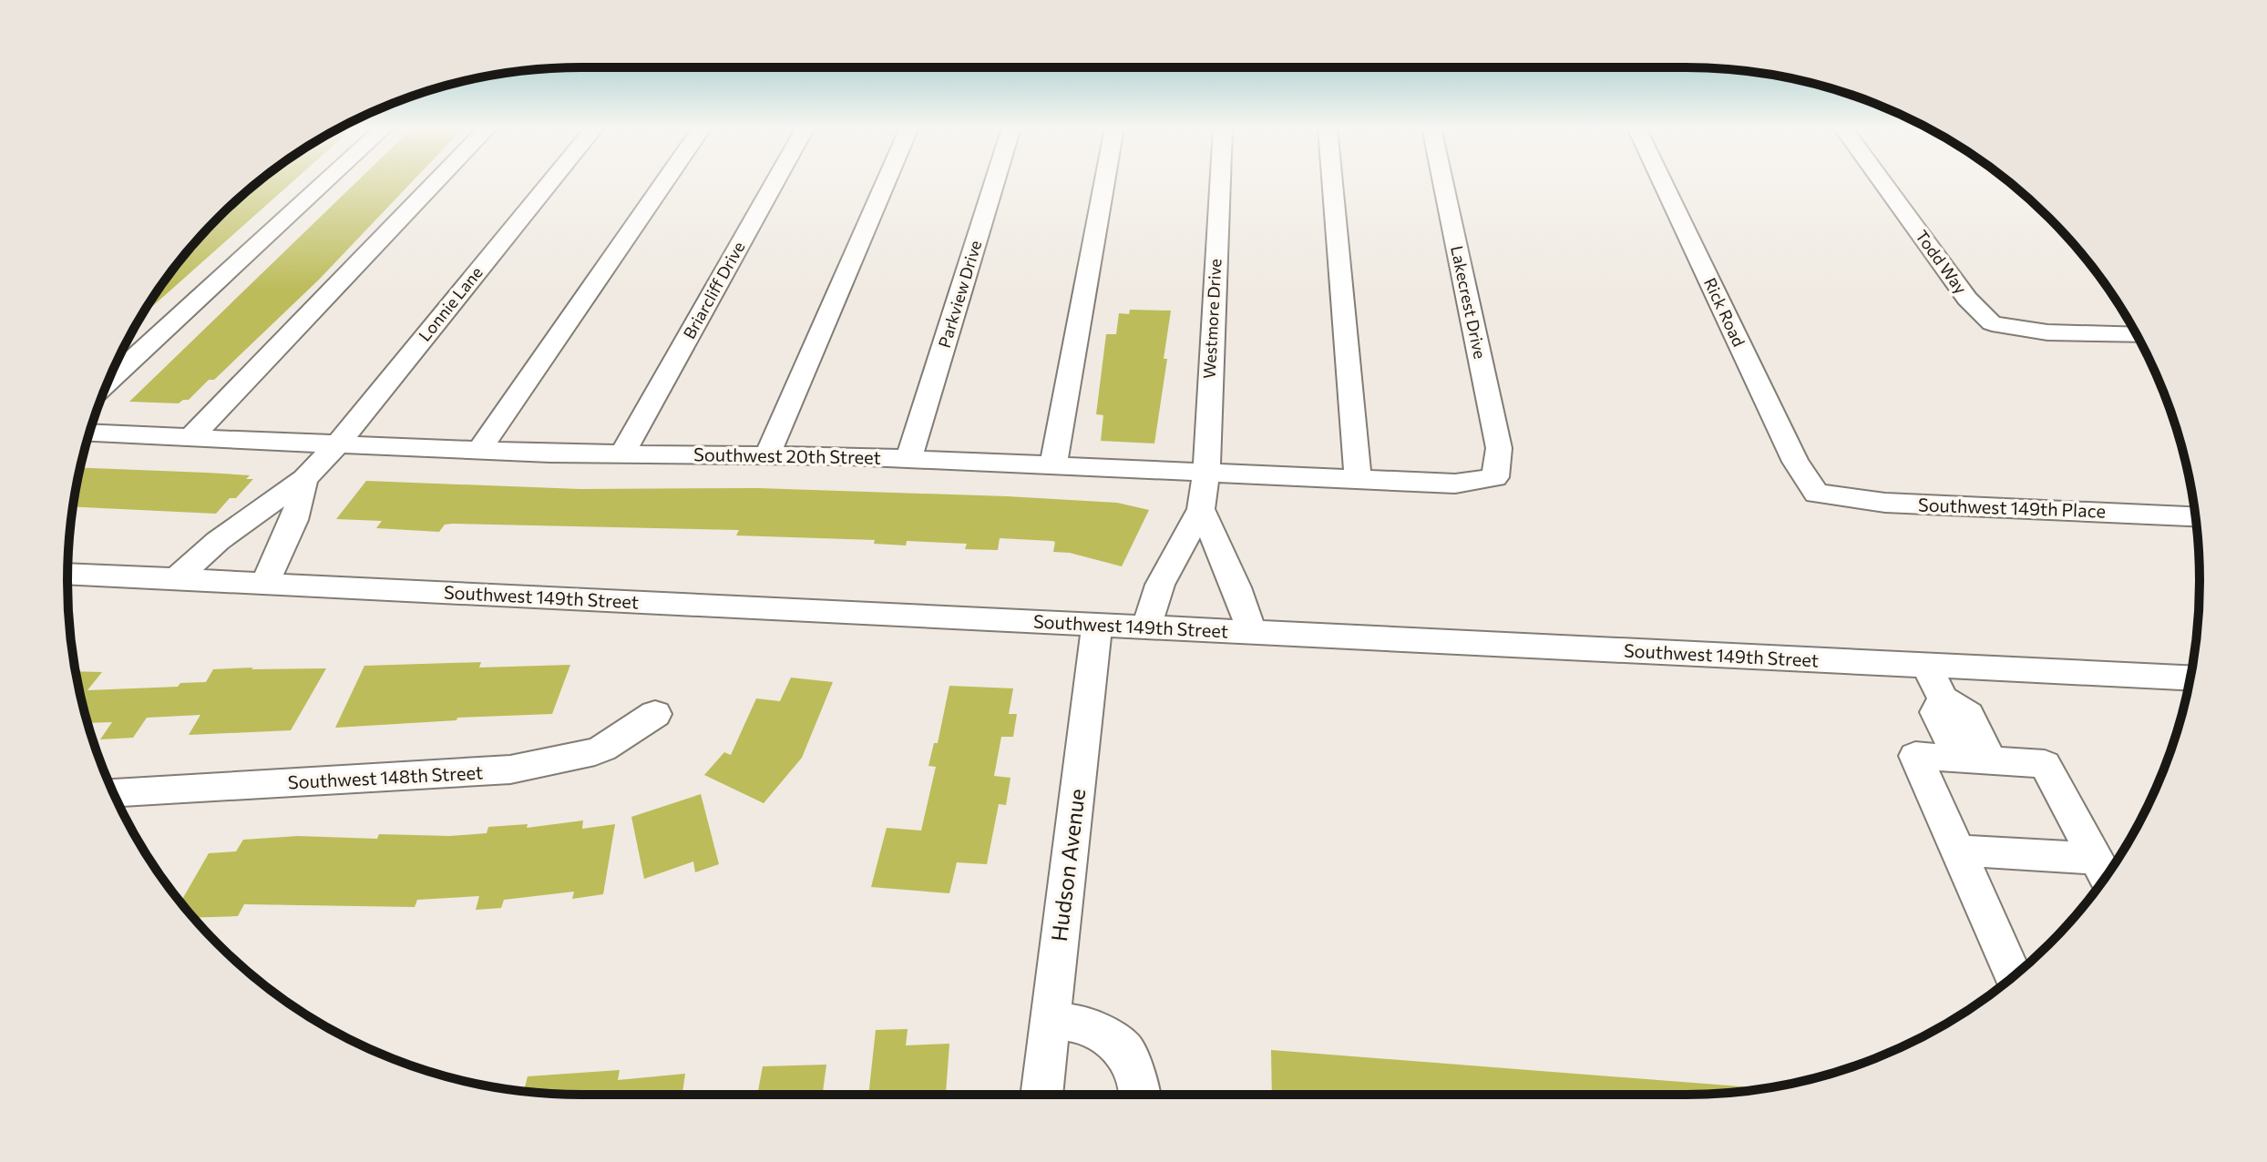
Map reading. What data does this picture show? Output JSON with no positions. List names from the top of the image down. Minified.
{"streets":{"street":["Todd Way","Briarcliff Drive","Parkview Drive","Lakecrest Drive","Lonnie Lane","Rick Road","Westmore Drive","Southwest 20th Street","Southwest 149th Place","Southwest 149th Street","Southwest 148th Street","Hudson Avenue"]},"crossings":[["Briarcliff Drive","Southwest 20th Street"],["Parkview Drive","Southwest 20th Street"],["Lakecrest Drive","Southwest 20th Street"],["Lonnie Lane","Southwest 20th Street"],["Lonnie Lane","Southwest 149th Street"],["Rick Road","Southwest 149th Place"],["Westmore Drive","Southwest 20th Street"],["Westmore Drive","Southwest 149th Street"],["Southwest 149th Street","Hudson Avenue"]]}
